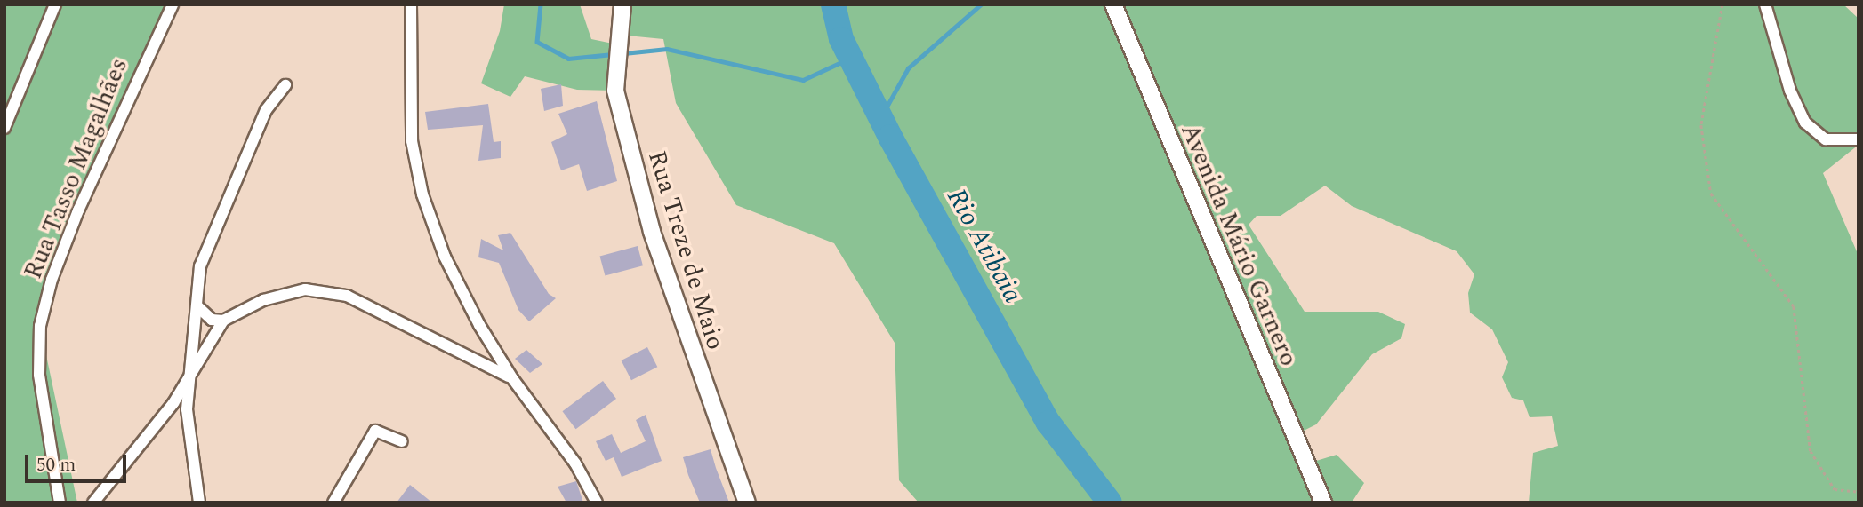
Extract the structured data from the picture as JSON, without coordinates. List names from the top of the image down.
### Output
{
  "streets": {
    "main road": ["Avenida Mário Garnero", "Rua Treze de Maio"],
    "street": ["Rua Tasso Magalhães"]
  },
  "water": ["Rio Atibaia"],
  "scale_bar": "50 m"
}
